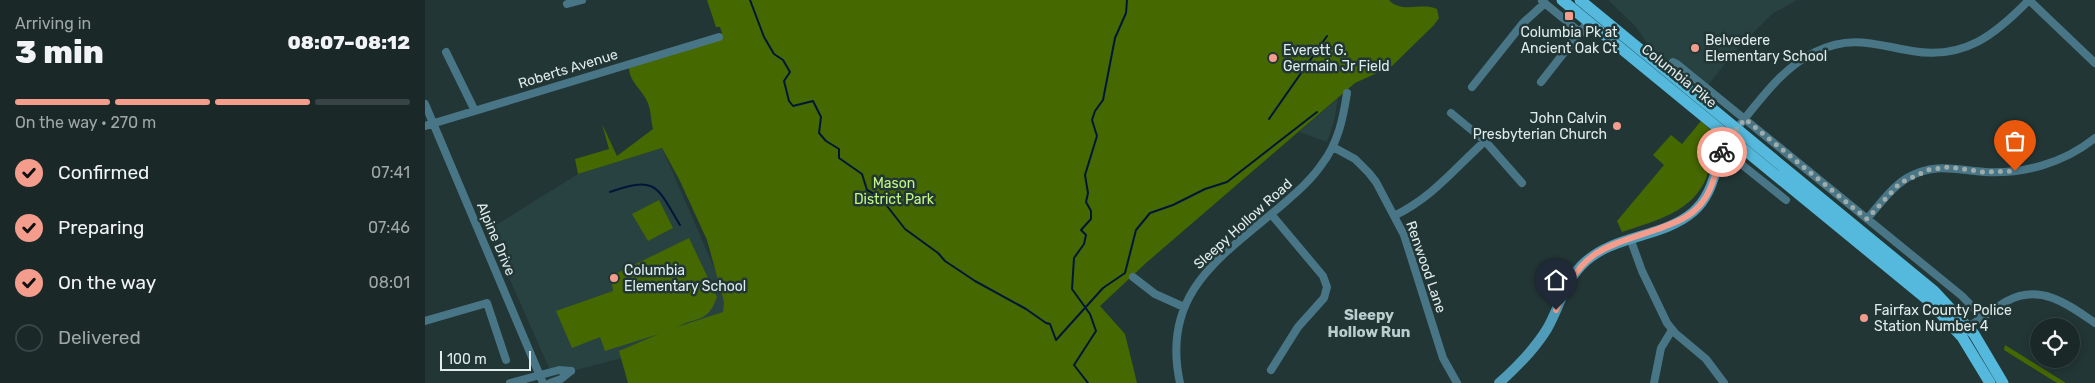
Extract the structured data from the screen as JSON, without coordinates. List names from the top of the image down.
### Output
{
  "streets": {
    "main road": ["Columbia Pike"],
    "street": [
      "Roberts Avenue",
      "Sleepy Hollow Road",
      "Alpine Drive",
      "Renwood Lane"
    ]
  },
  "crossings": [
    ["Roberts Avenue", "Alpine Drive"],
    ["Sleepy Hollow Road", "Renwood Lane"]
  ],
  "districts": ["Sleepy Hollow Run"],
  "parks": ["Mason District Park"],
  "places": {
    "transit": ["Columbia Pk at Ancient Oak Ct"],
    "other": [
      "Belvedere Elementary School",
      "Everett G. Germain Jr Field",
      "John Calvin Presbyterian Church",
      "Columbia Elementary School",
      "Fairfax County Police Station Number 4"
    ]
  },
  "scale_bar": "100 m",
  "page": {
    "heading": ["3 min", "Arriving in", "08:07–08:12"],
    "bar": "On the way · 270 m",
    "list": [
      ["Confirmed", "07:41"],
      ["Preparing", "07:46"],
      ["On the way", "08:01"],
      "Delivered"
    ],
    "scale": "100 m"
  }
}
